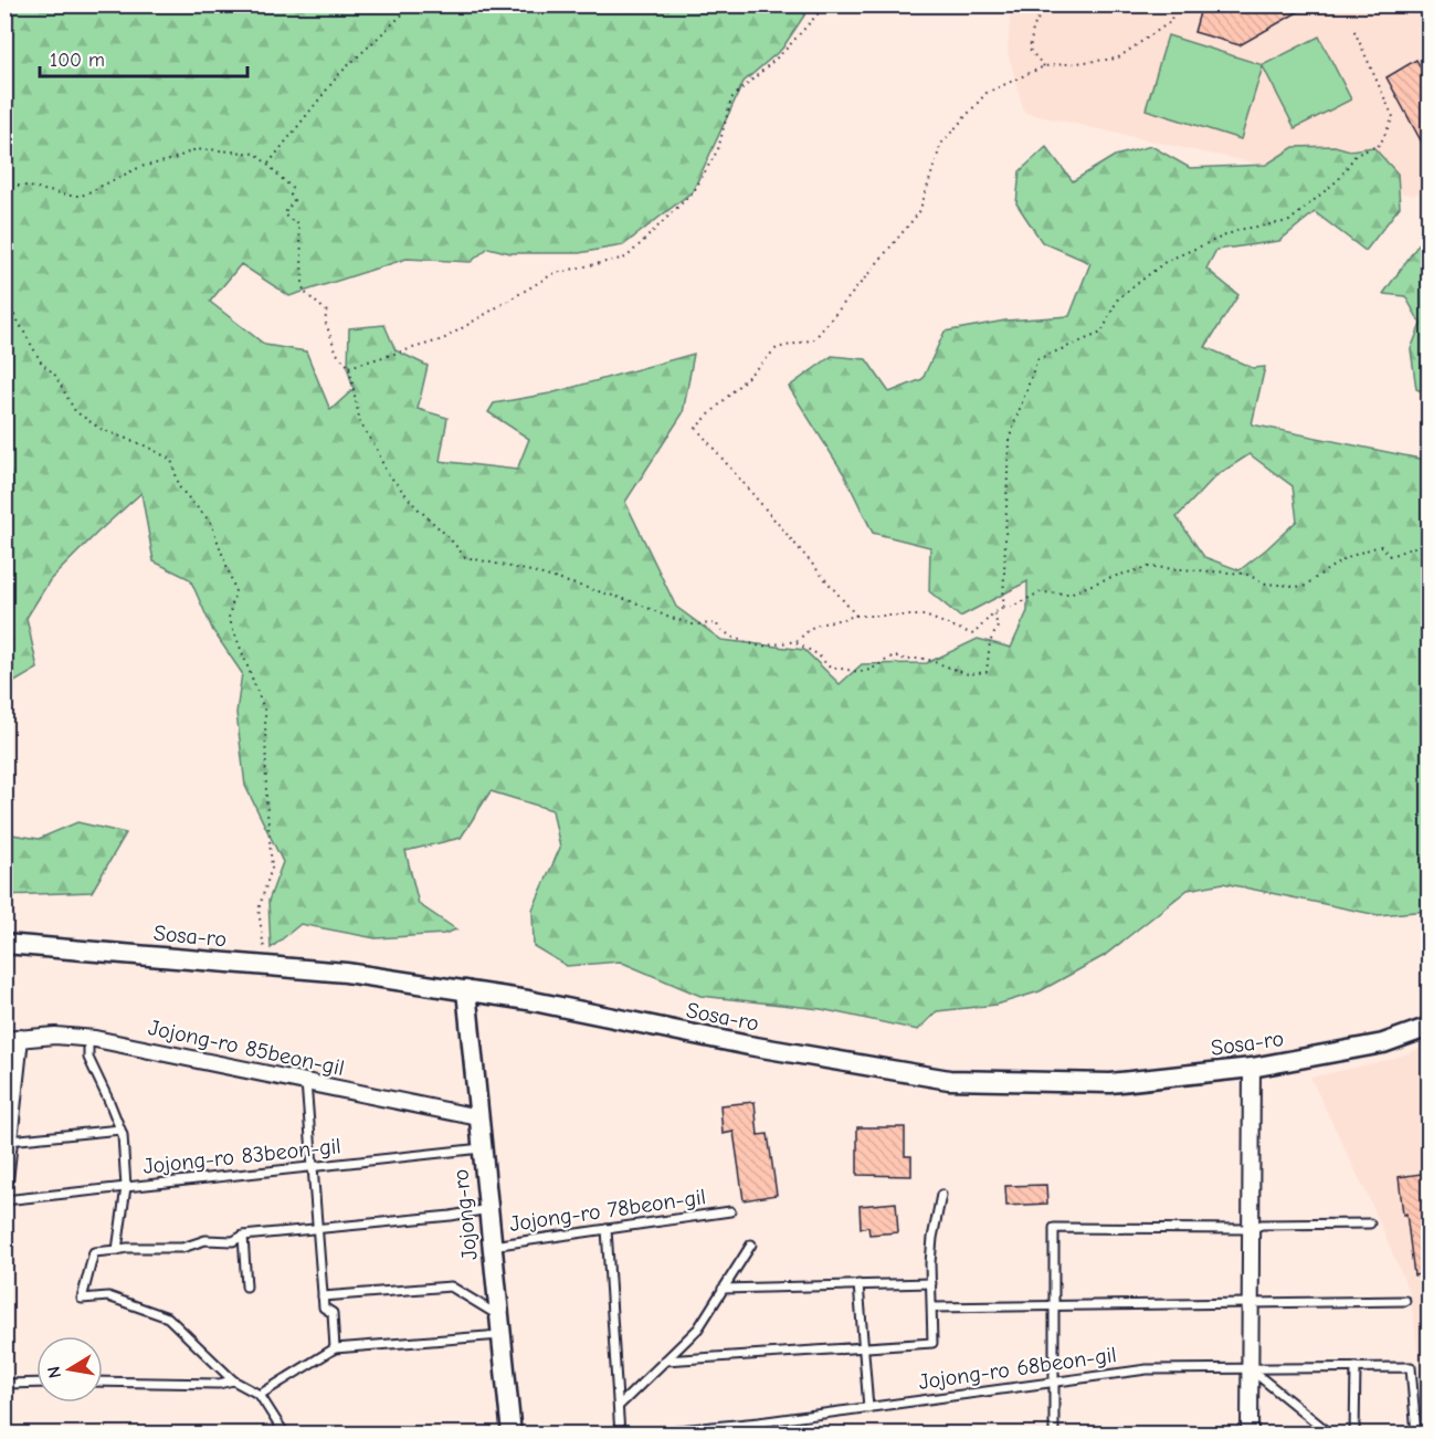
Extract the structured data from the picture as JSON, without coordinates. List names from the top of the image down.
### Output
{
  "streets": {
    "street": ["Sosa-ro", "Jojong-ro 85beon-gil", "Jojong-ro"],
    "lane": ["Jojong-ro 83beon-gil", "Jojong-ro 78beon-gil", "Jojong-ro 68beon-gil"]
  },
  "crossings": [
    ["Sosa-ro", "Jojong-ro"],
    ["Jojong-ro 85beon-gil", "Jojong-ro"],
    ["Jojong-ro 83beon-gil", "Jojong-ro"],
    ["Jojong-ro 78beon-gil", "Jojong-ro"]
  ],
  "scale_bar": "100 m",
  "north": "left"
}
